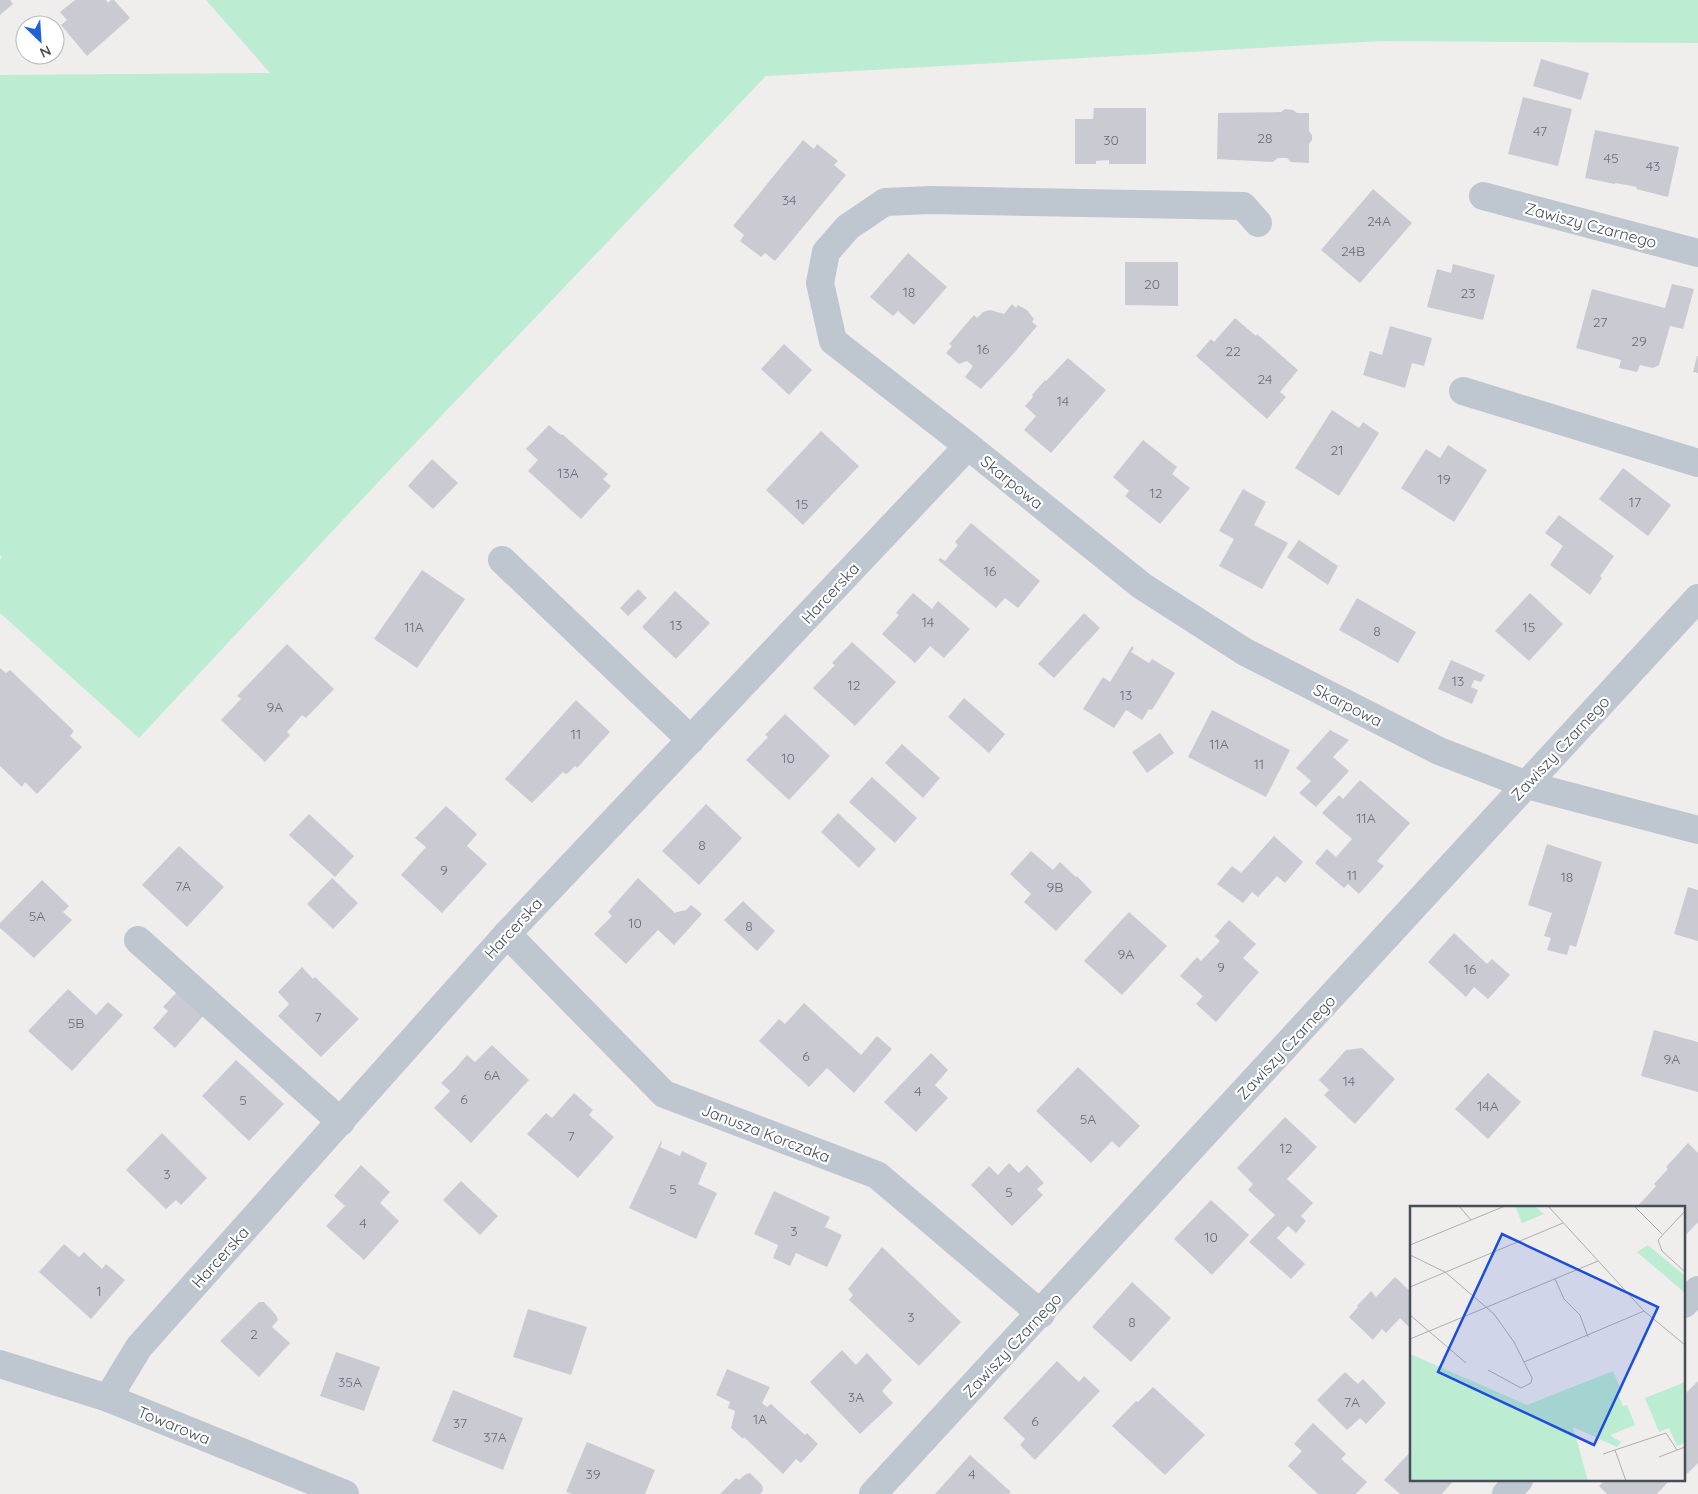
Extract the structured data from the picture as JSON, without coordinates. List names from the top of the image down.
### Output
{
  "streets": {
    "street": [
      "Zawiszy Czarnego",
      "Skarpowa",
      "Harcerska",
      "Janusza Korczaka",
      "Towarowa"
    ]
  },
  "crossings": [
    ["Zawiszy Czarnego", "Skarpowa"],
    ["Zawiszy Czarnego", "Janusza Korczaka"],
    ["Skarpowa", "Harcerska"],
    ["Harcerska", "Janusza Korczaka"],
    ["Harcerska", "Towarowa"]
  ],
  "house_numbers": [
    "47",
    "28",
    "30",
    "45",
    "43",
    "34",
    "24A",
    "24B",
    "20",
    "18",
    "23",
    "27",
    "29",
    "16",
    "22",
    "24",
    "14",
    "21",
    "13A",
    "19",
    "12",
    "17",
    "15",
    "16",
    "14",
    "13",
    "11A",
    "15",
    "8",
    "13",
    "12",
    "13",
    "9A",
    "11",
    "11A",
    "10",
    "11",
    "11A",
    "8",
    "9",
    "11",
    "18",
    "7A",
    "9B",
    "5A",
    "10",
    "8",
    "9A",
    "9",
    "16",
    "7",
    "5B",
    "6",
    "9A",
    "6A",
    "14",
    "4",
    "6",
    "5",
    "14A",
    "5A",
    "7",
    "12",
    "3",
    "5",
    "5",
    "4",
    "3",
    "10",
    "1",
    "3",
    "8",
    "2",
    "35A",
    "3A",
    "7A",
    "1A",
    "6",
    "37",
    "37A",
    "39",
    "4"
  ],
  "north": "bottom right"
}
